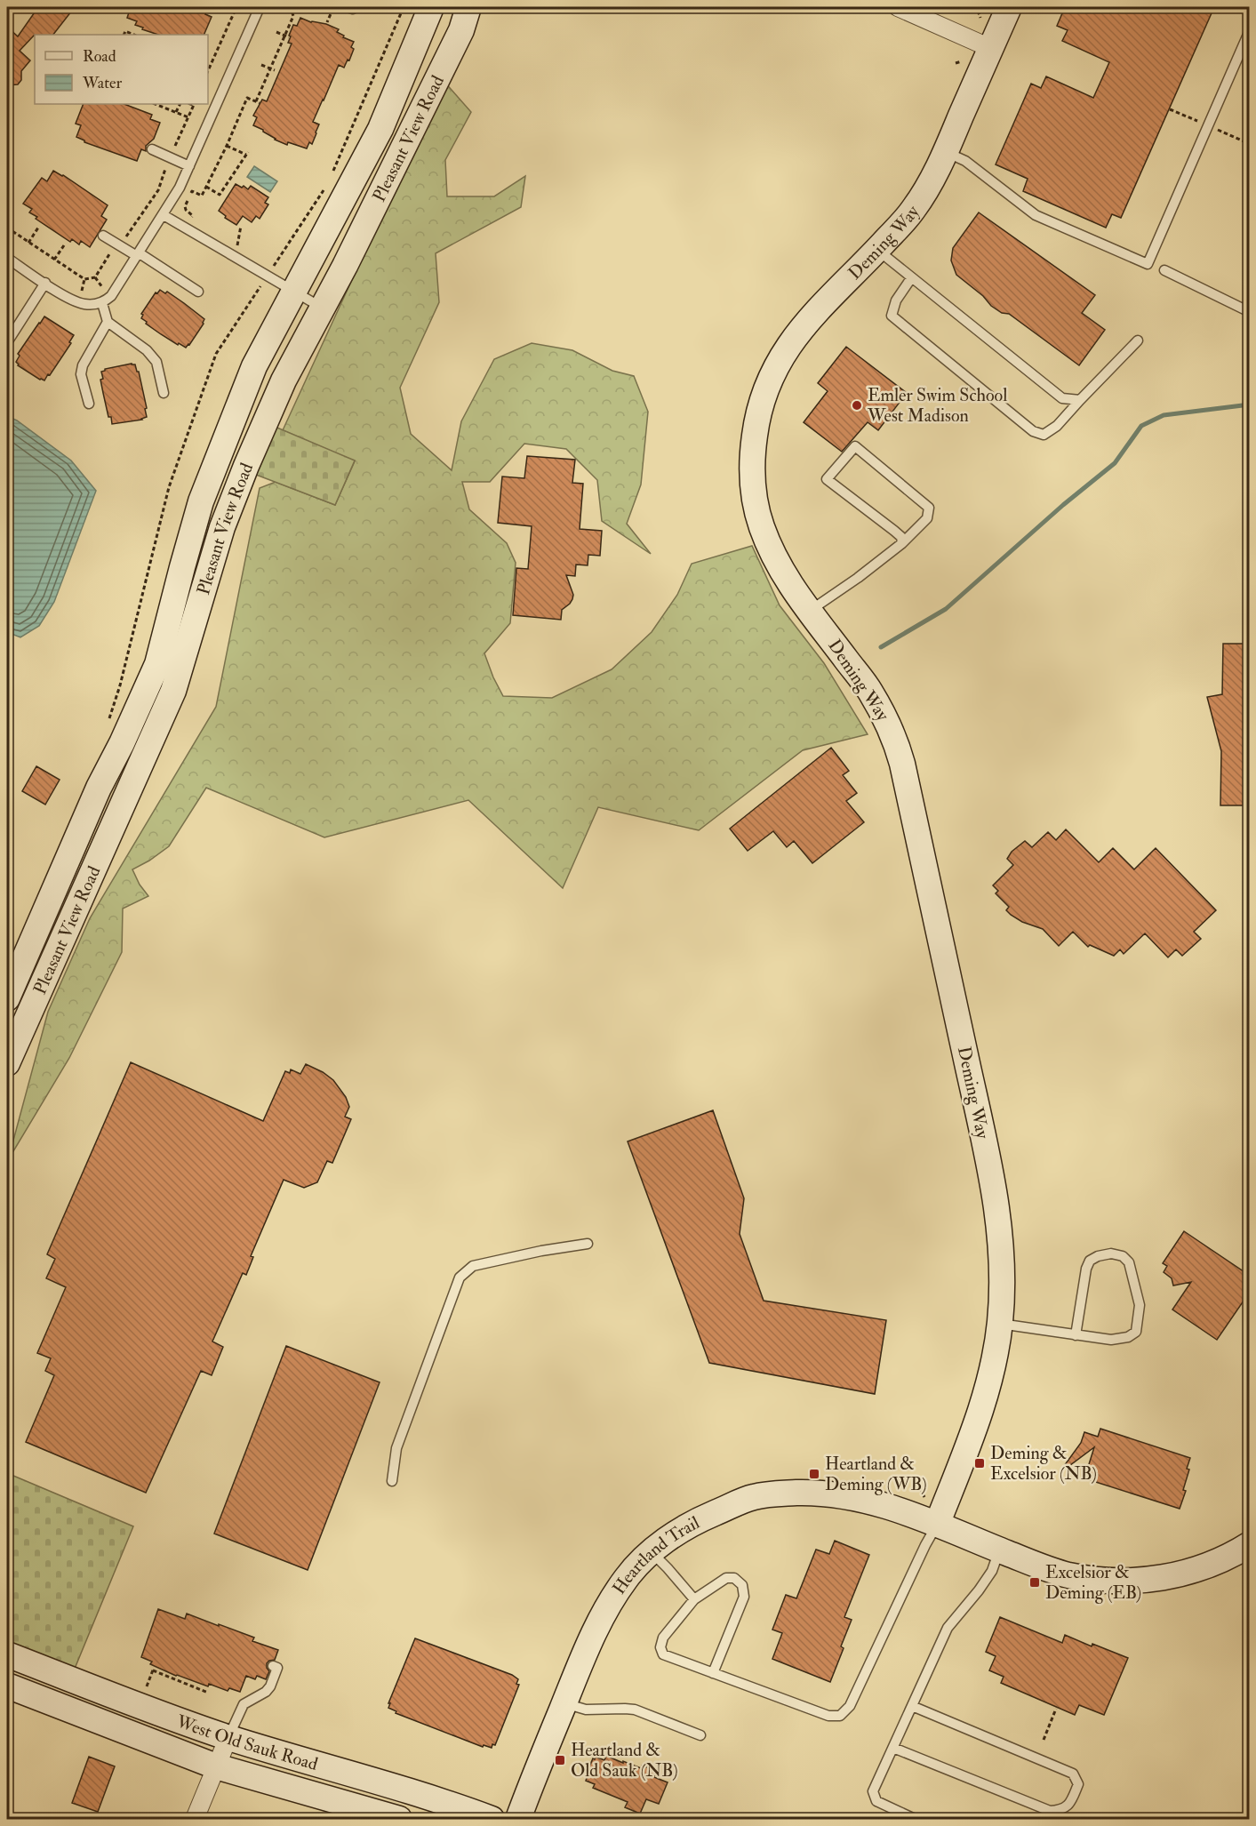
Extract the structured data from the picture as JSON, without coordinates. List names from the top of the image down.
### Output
{
  "streets": {
    "street": [
      "Pleasant View Road",
      "Deming Way",
      "Heartland Trail",
      "West Old Sauk Road"
    ]
  },
  "crossings": [
    ["Deming Way", "Heartland Trail"]
  ],
  "places": {
    "other": ["Emler Swim School West Madison"],
    "transit": [
      "Deming & Excelsior (NB)",
      "Heartland & Deming (WB)",
      "Excelsior & Deming (EB)",
      "Heartland & Old Sauk (NB)"
    ]
  },
  "legend": ["Road", "Water"]
}
